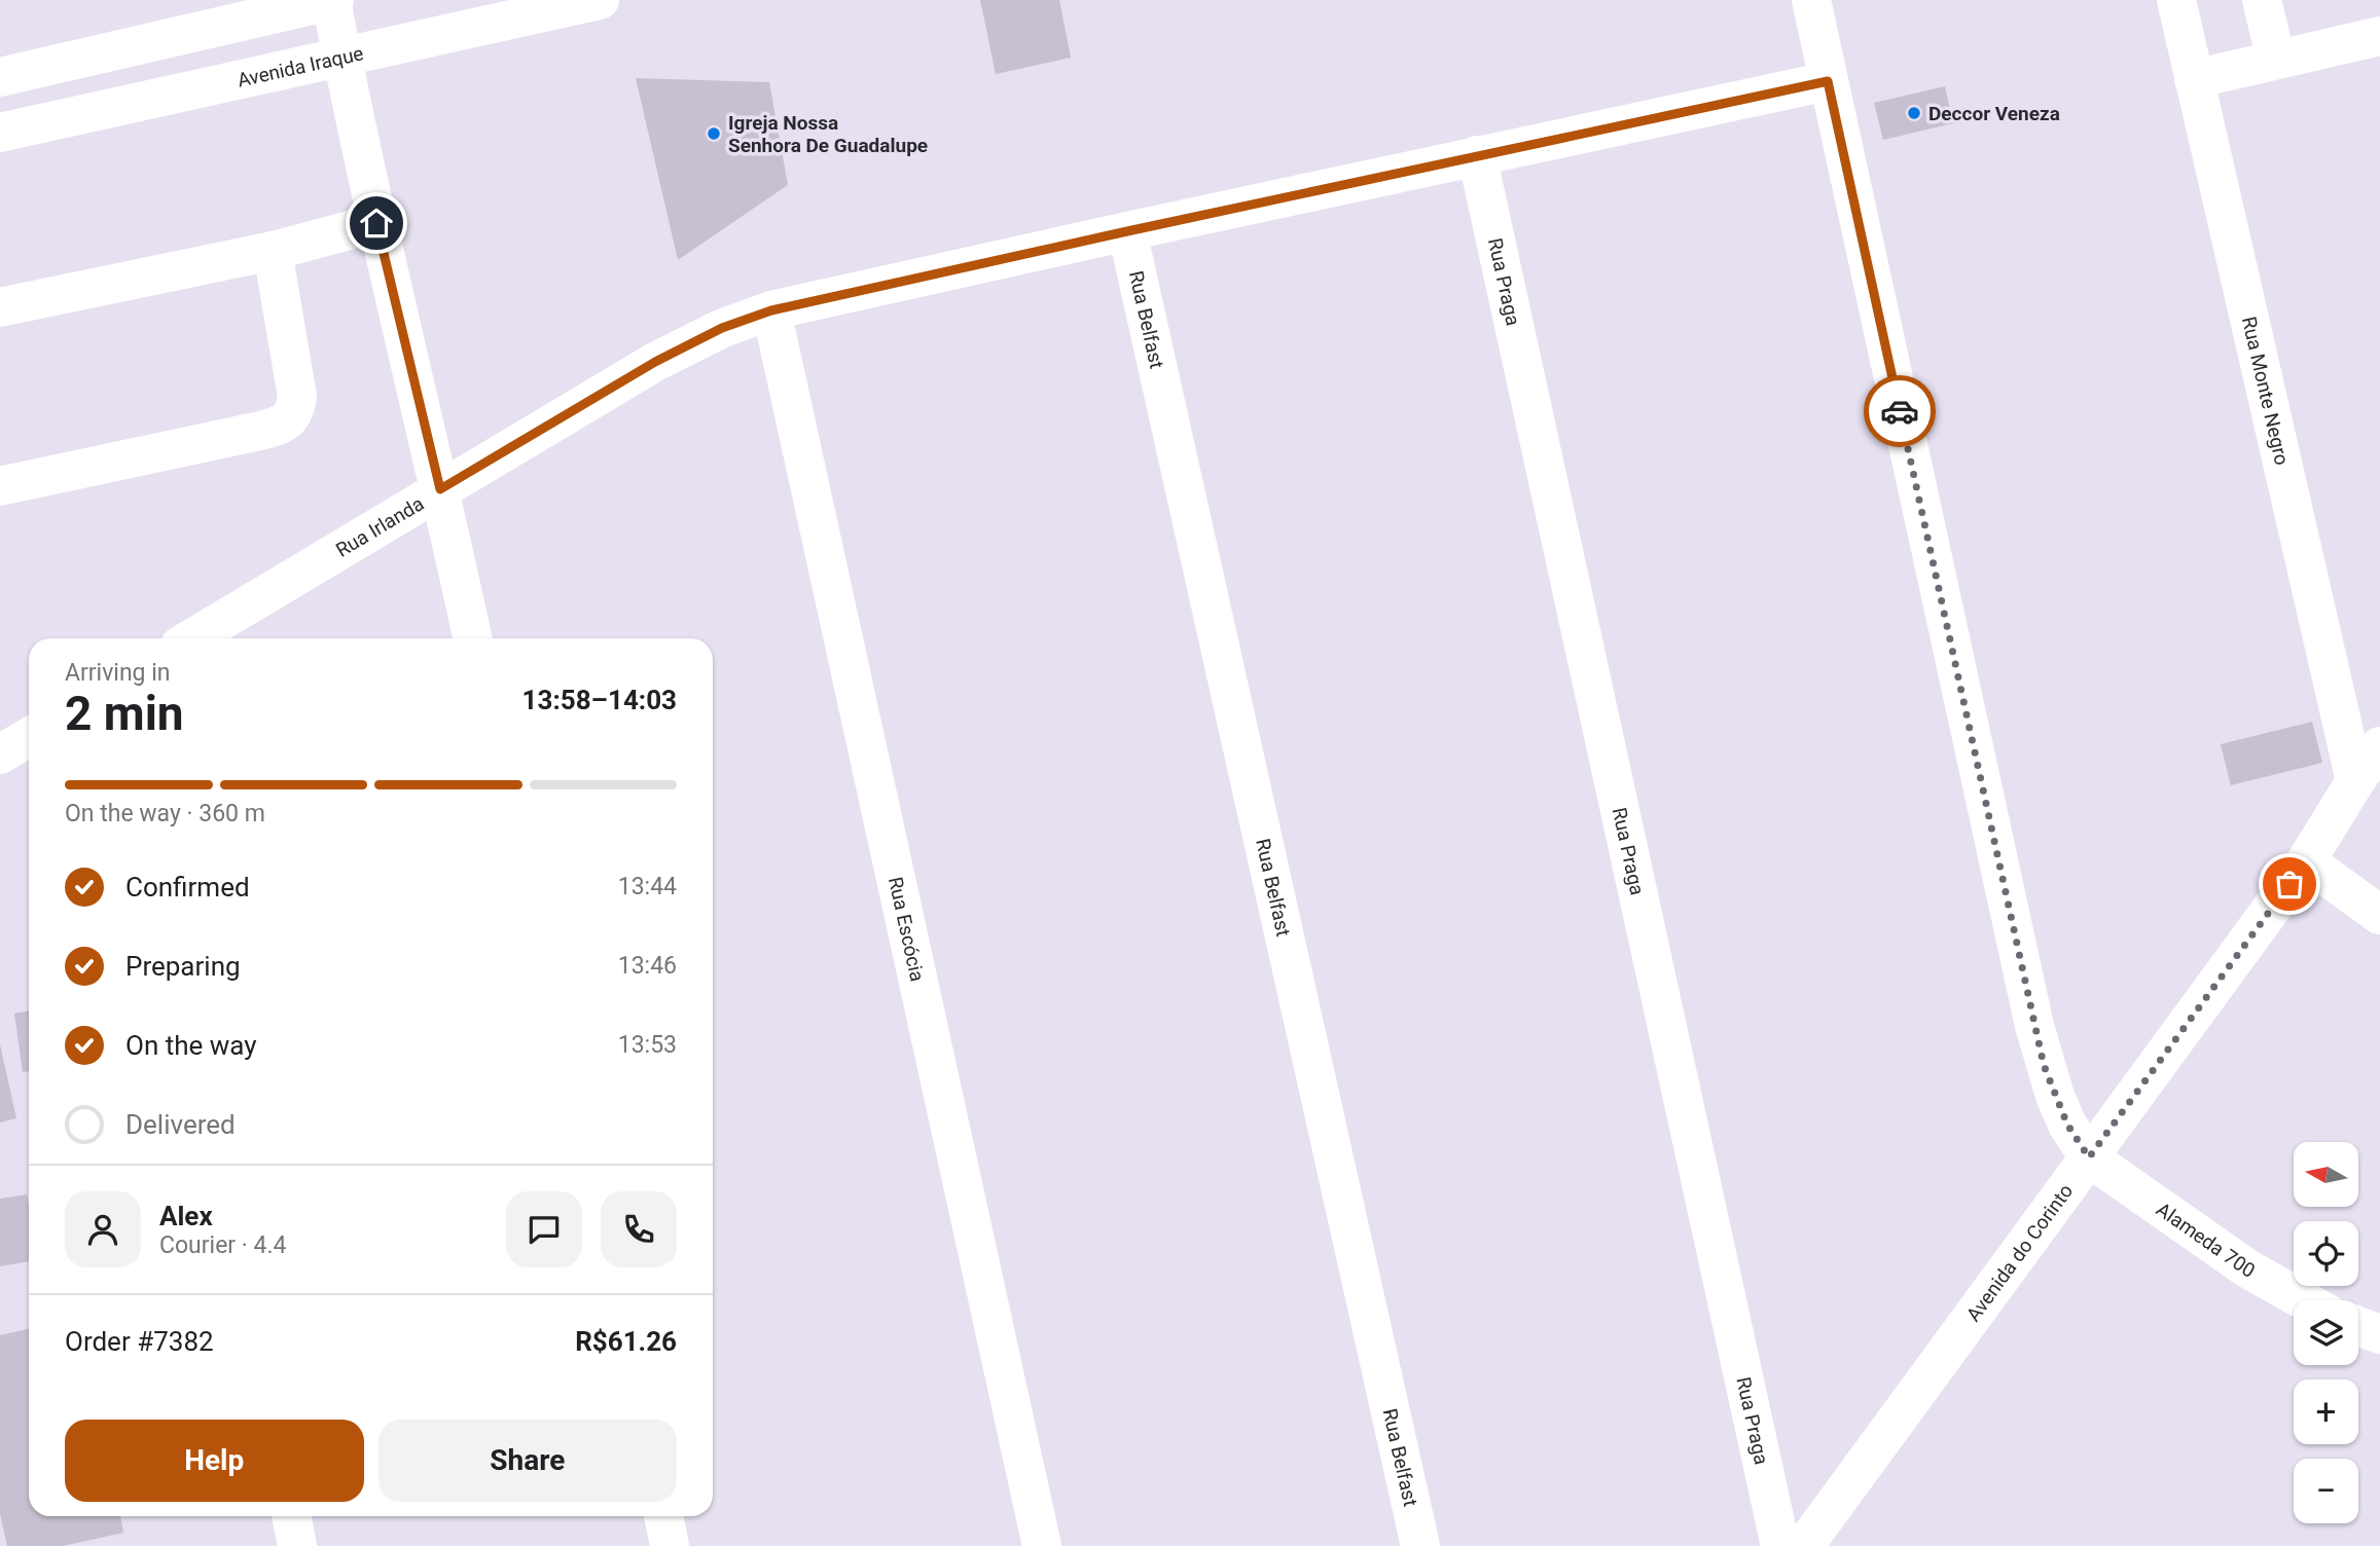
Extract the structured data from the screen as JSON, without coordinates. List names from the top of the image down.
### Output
{
  "streets": {
    "street": [
      "Avenida Iraque",
      "Rua Praga",
      "Rua Belfast",
      "Rua Monte Negro",
      "Rua Irlanda",
      "Rua Escócia",
      "Alameda 700",
      "Avenida do Corinto"
    ]
  },
  "crossings": [
    ["Rua Praga", "Rua Irlanda"],
    ["Rua Belfast", "Rua Irlanda"],
    ["Rua Monte Negro", "Avenida do Corinto"],
    ["Rua Irlanda", "Rua Escócia"],
    ["Alameda 700", "Avenida do Corinto"]
  ],
  "places": ["Deccor Veneza", "Igreja Nossa Senhora De Guadalupe"],
  "north": "left",
  "page": {
    "heading": ["2 min", "Arriving in", "13:58–14:03"],
    "panel": [
      "Alex",
      "Courier · 4.4",
      "Order #7382",
      "R$61.26"
    ],
    "bar": "On the way · 360 m",
    "list": [
      ["Confirmed", "13:44"],
      ["Preparing", "13:46"],
      ["On the way", "13:53"],
      "Delivered"
    ],
    "map_buttons": ["+", "−"],
    "buttons": ["Help", "Share"]
  }
}
